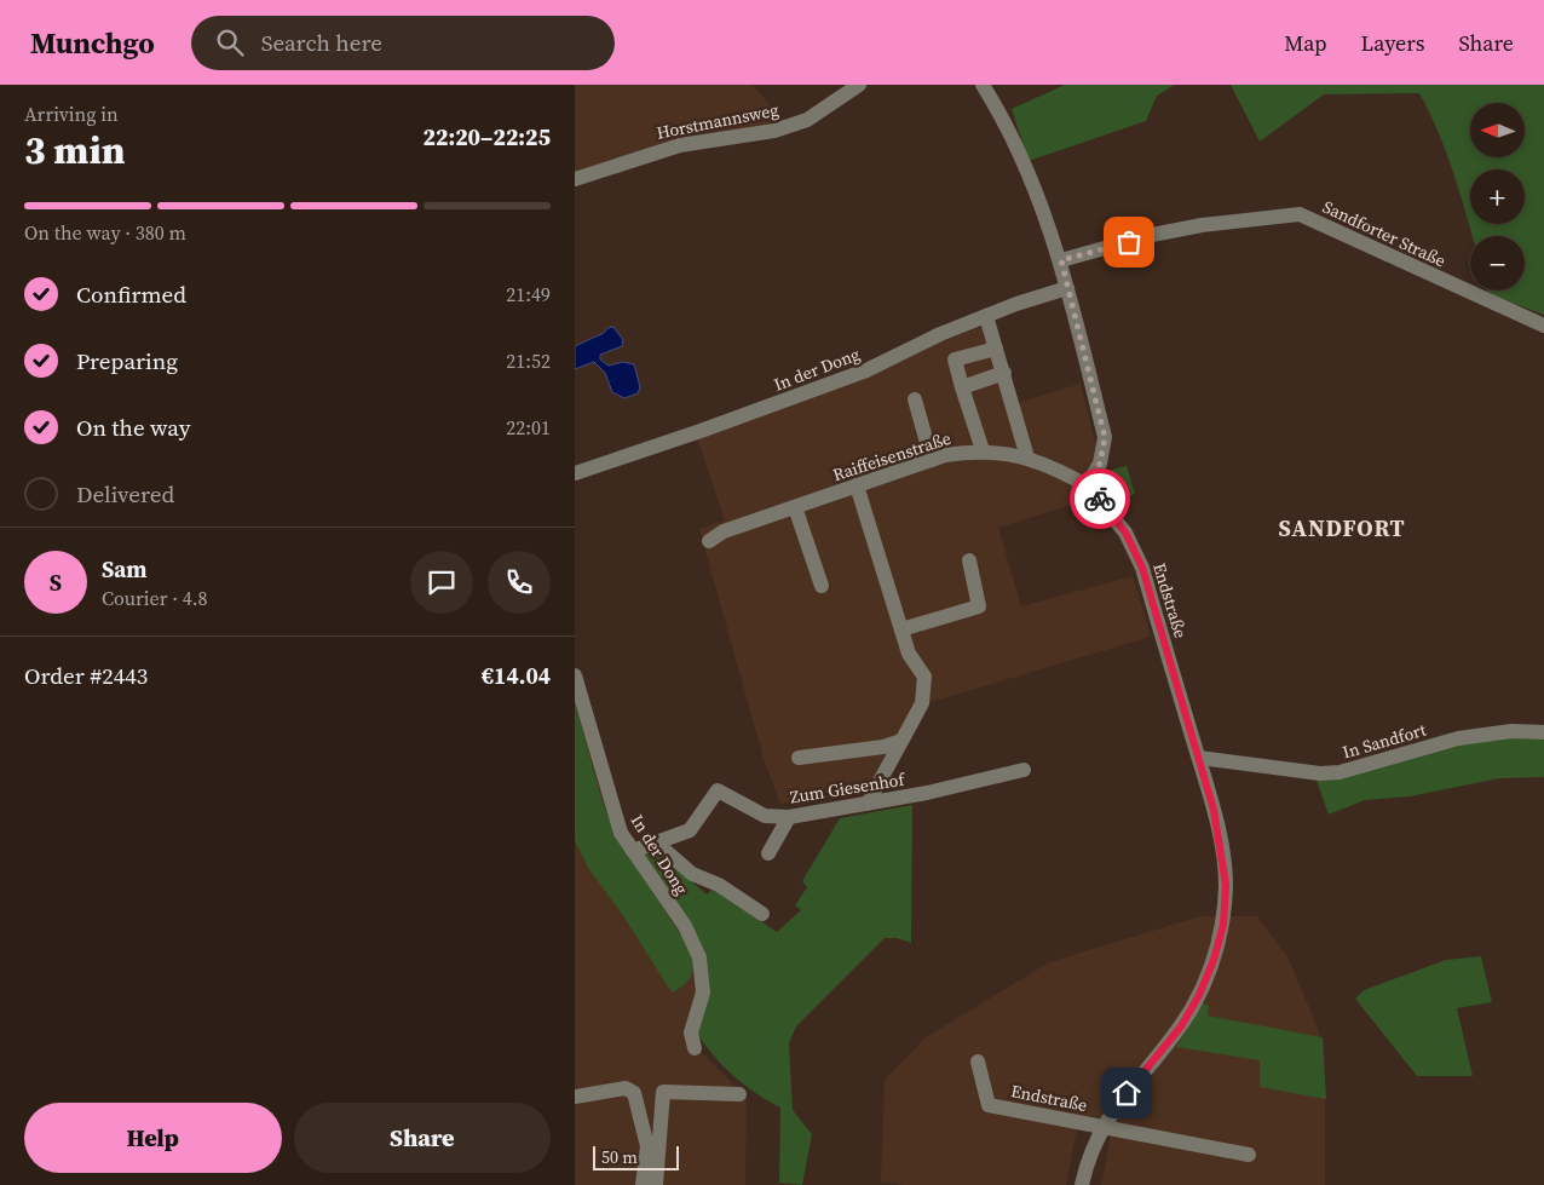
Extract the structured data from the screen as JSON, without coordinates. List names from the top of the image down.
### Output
{
  "streets": {
    "street": [
      "Horstmannsweg",
      "Sandforter Straße",
      "In der Dong",
      "Raiffeisenstraße",
      "Endstraße",
      "In Sandfort",
      "Zum Giesenhof"
    ]
  },
  "crossings": [
    ["In der Dong", "Zum Giesenhof"],
    ["Raiffeisenstraße", "Endstraße"],
    ["Endstraße", "In Sandfort"]
  ],
  "districts": ["SANDFORT"],
  "scale_bar": "50 m",
  "north": "left",
  "page": {
    "header": "Munchgo",
    "search": "Search here",
    "nav": ["Map", "Layers", "Share"],
    "heading": ["3 min", "Arriving in", "22:20–22:25"],
    "panel": [
      "Sam",
      "Courier · 4.8",
      "Order #2443",
      "€14.04"
    ],
    "map_buttons": ["+", "−"],
    "bar": "On the way · 380 m",
    "list": [
      ["Confirmed", "21:49"],
      ["Preparing", "21:52"],
      ["On the way", "22:01"],
      "Delivered"
    ],
    "round": "S",
    "buttons": ["Help", "Share"],
    "scale": "50 m"
  }
}
